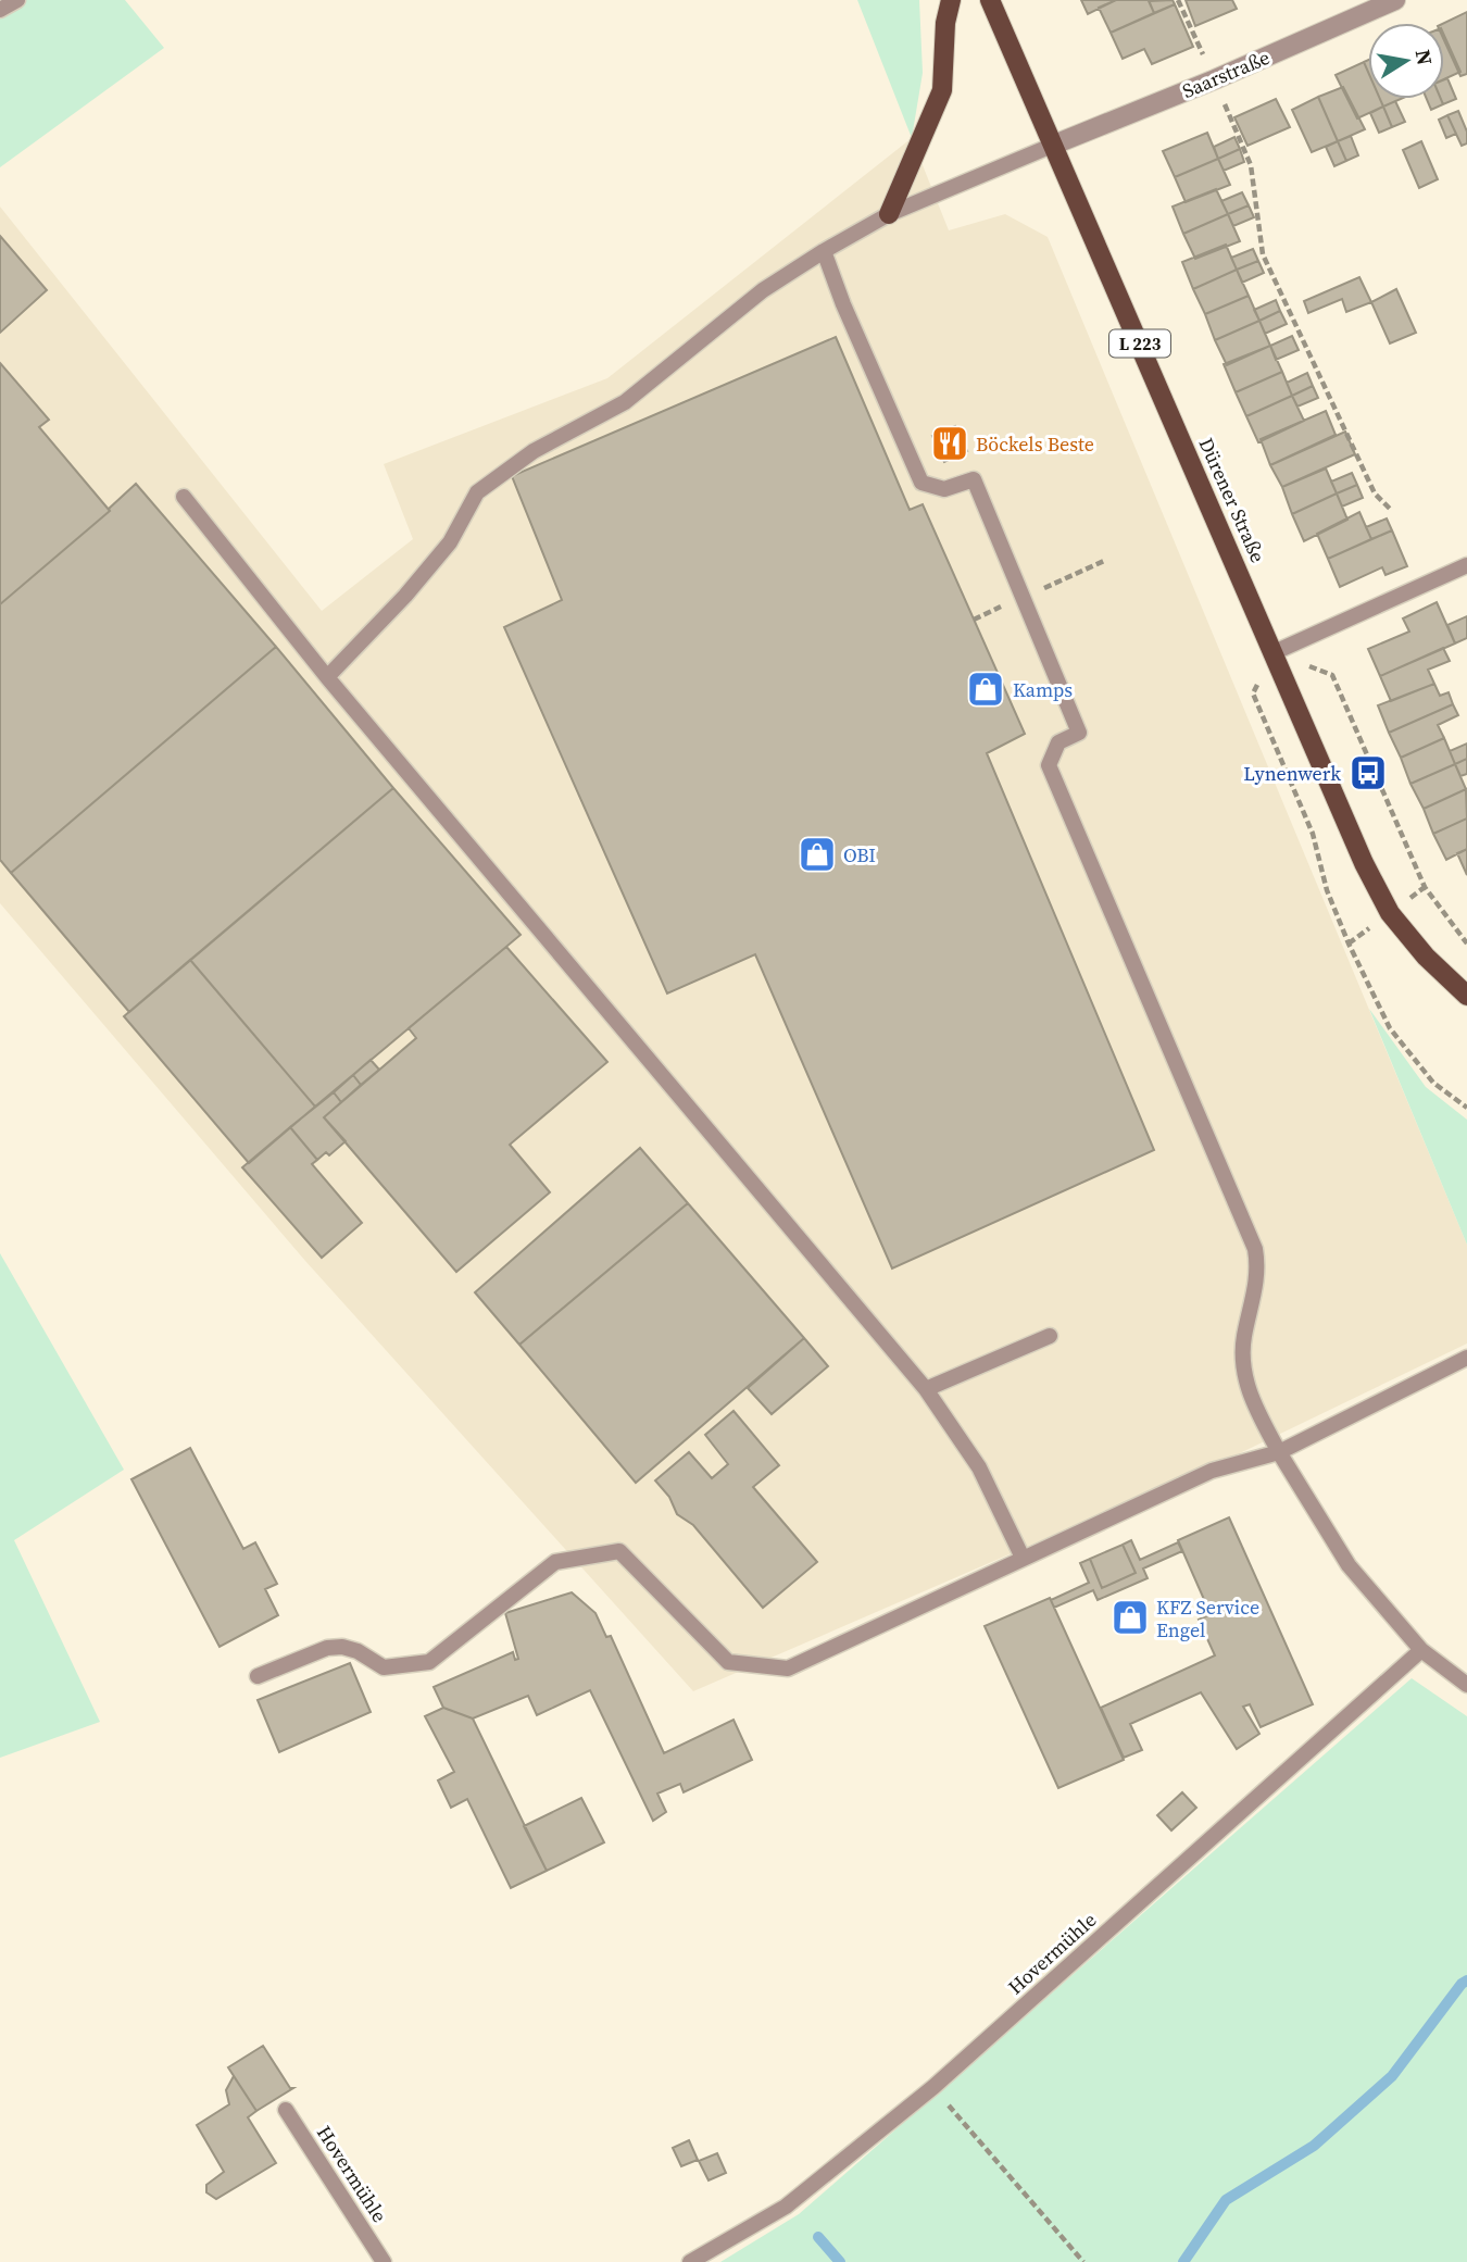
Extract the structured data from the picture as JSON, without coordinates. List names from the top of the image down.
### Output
{
  "streets": {
    "main road": ["L 223", "Dürener Straße"],
    "street": ["Saarstraße"],
    "lane": ["Hovermühle"]
  },
  "crossings": [
    ["Saarstraße", "Dürener Straße"]
  ],
  "places": {
    "restaurant": ["Böckels Beste"],
    "shop": ["Kamps", "OBI", "KFZ Service Engel"],
    "bus stop": ["Lynenwerk"]
  },
  "north": "right"
}
